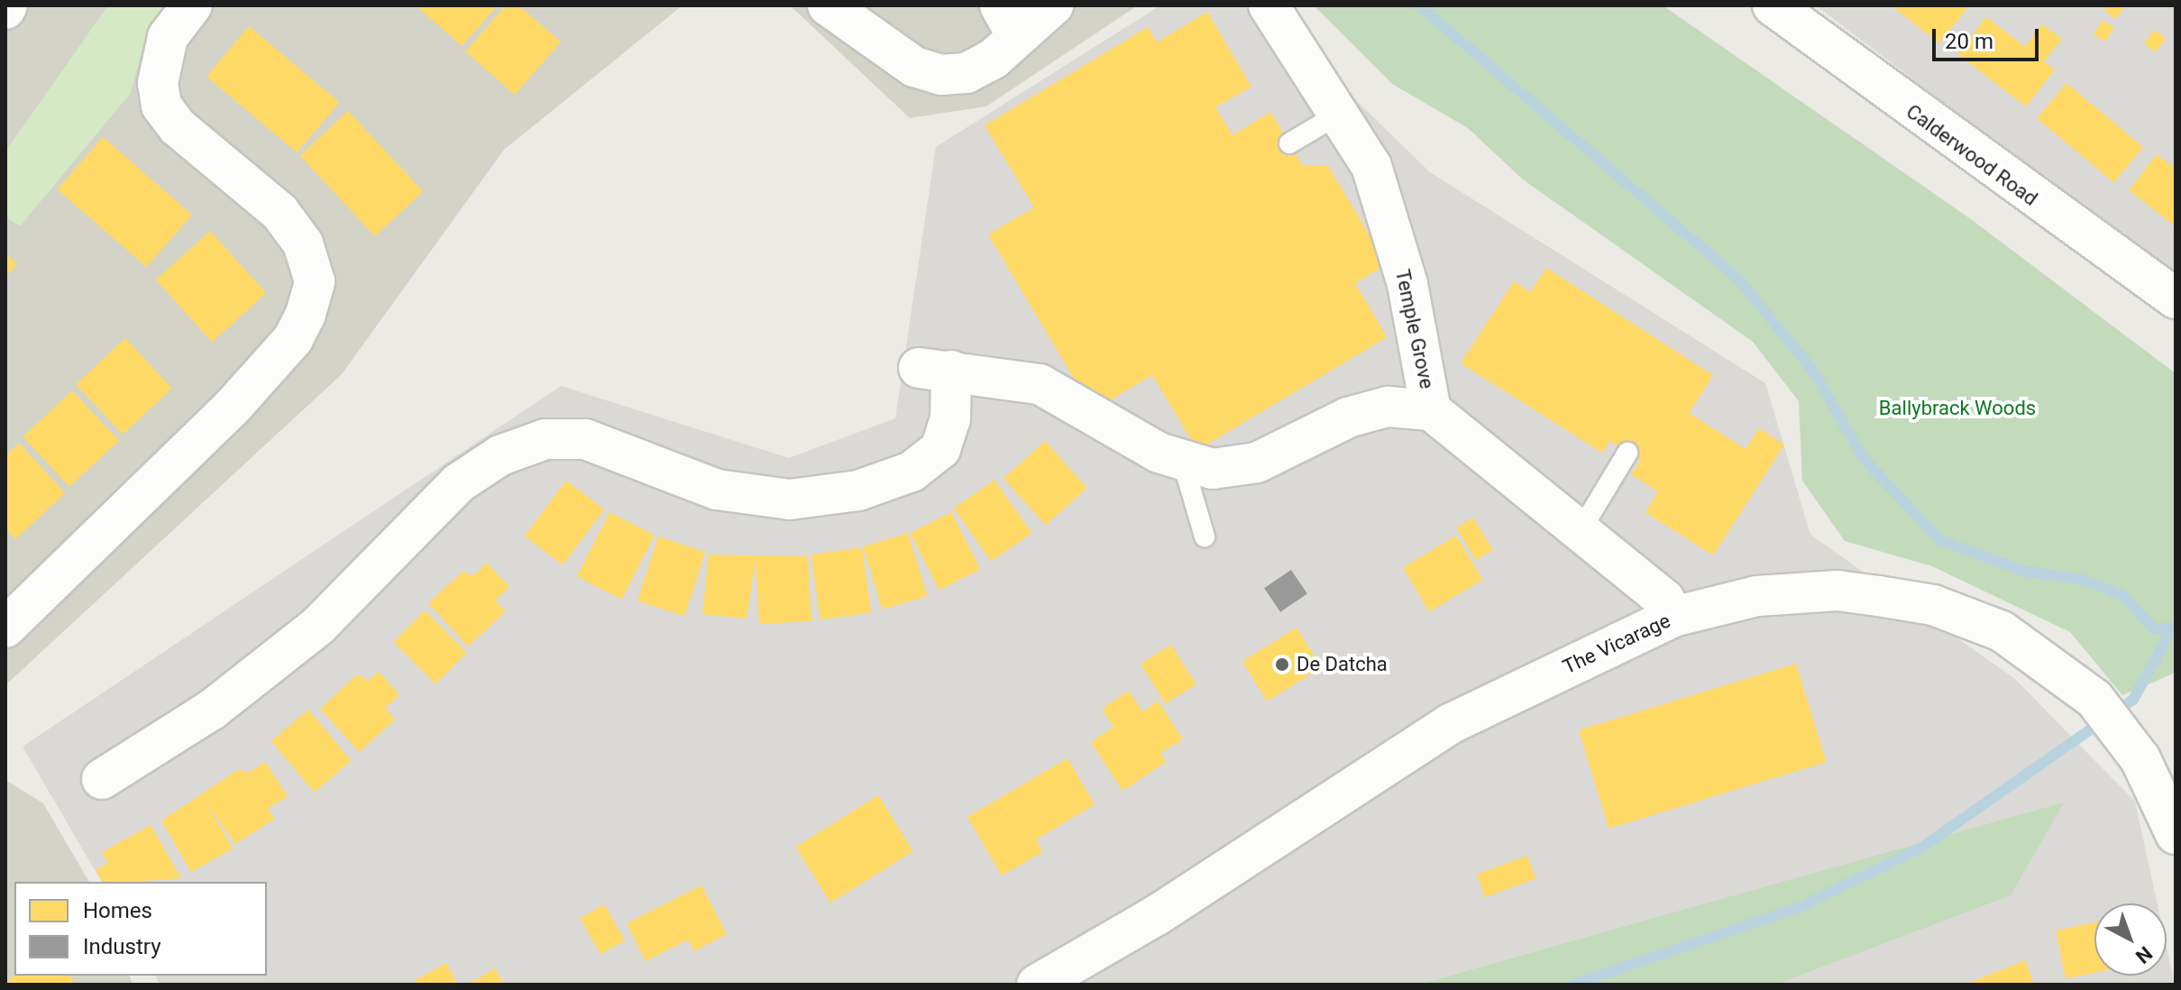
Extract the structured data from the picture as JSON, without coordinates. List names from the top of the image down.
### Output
{
  "streets": {
    "street": ["Calderwood Road", "Temple Grove", "The Vicarage"]
  },
  "crossings": [
    ["Temple Grove", "The Vicarage"]
  ],
  "parks": ["Ballybrack Woods"],
  "places": ["De Datcha"],
  "legend": ["Homes", "Industry"],
  "scale_bar": "20 m",
  "north": "bottom right"
}
